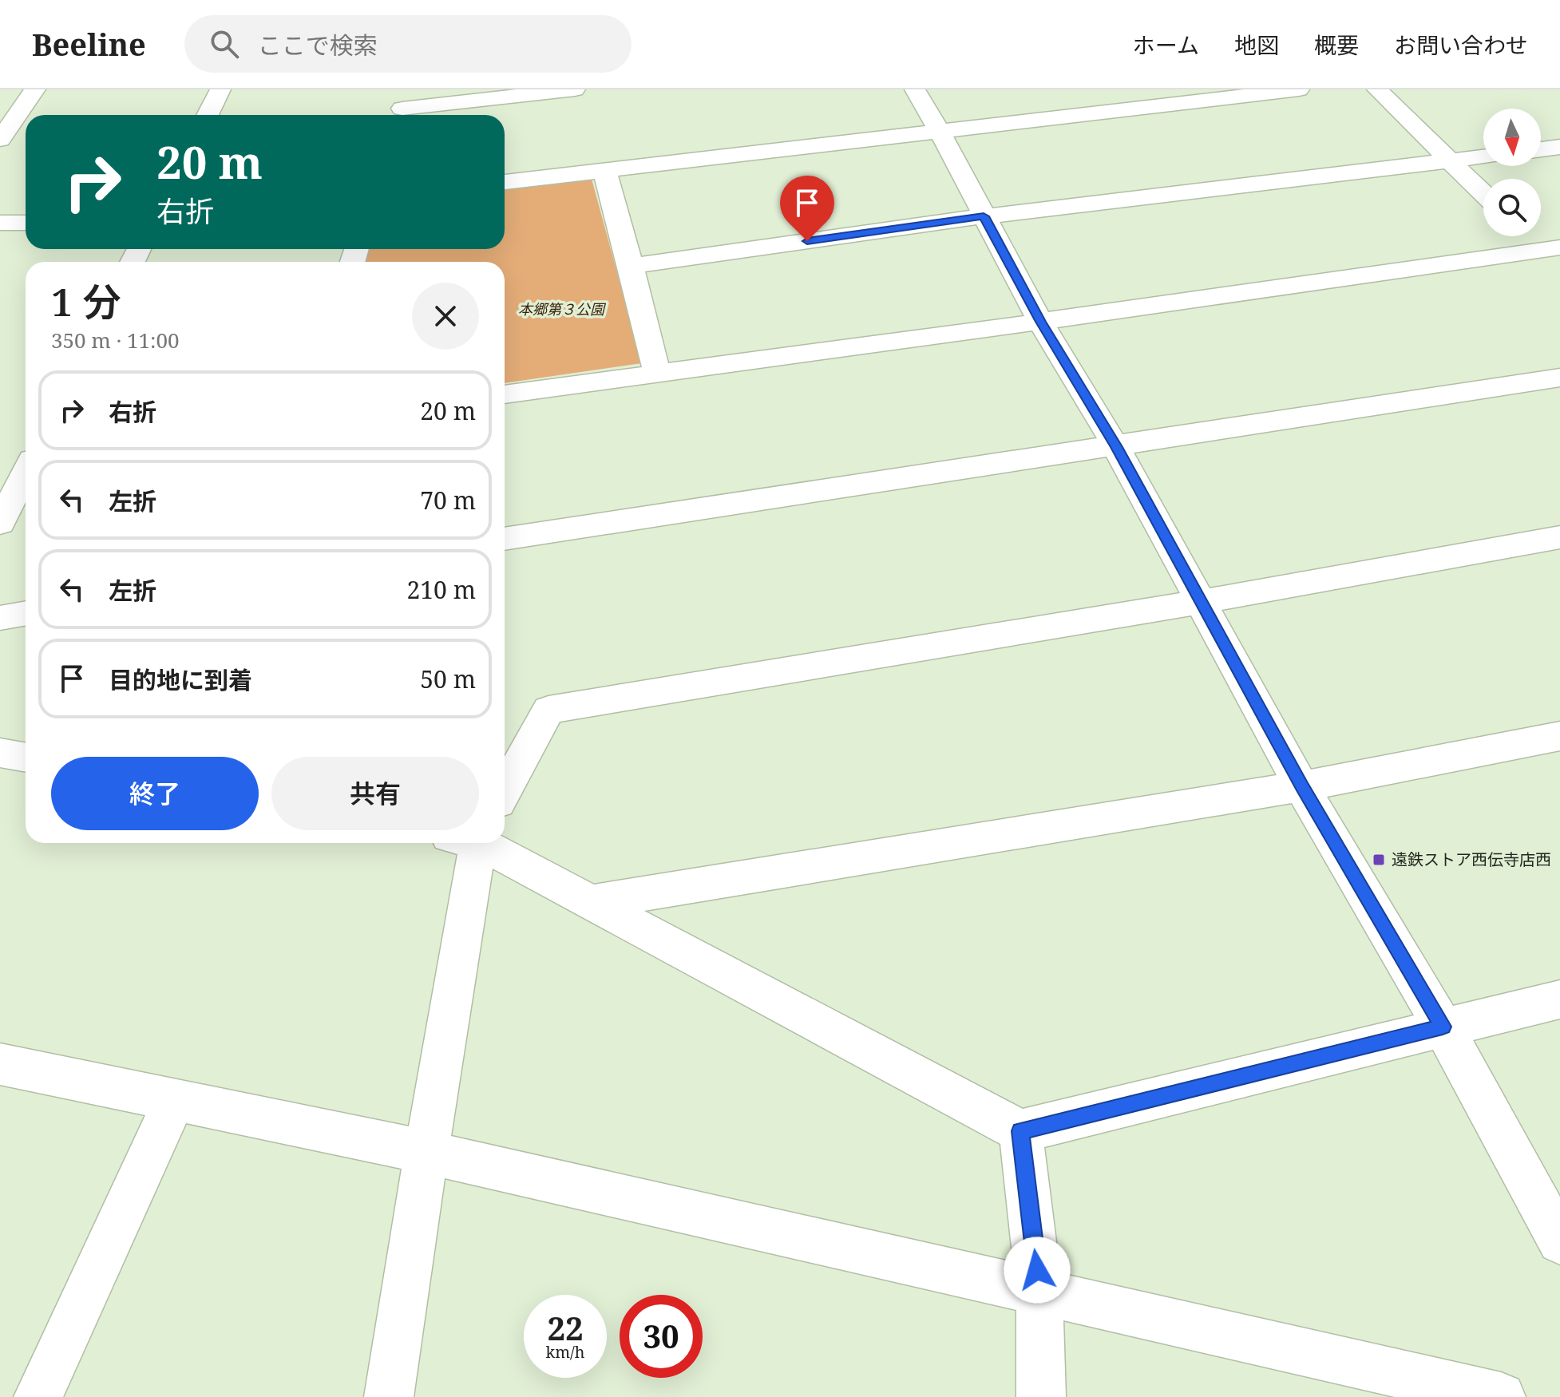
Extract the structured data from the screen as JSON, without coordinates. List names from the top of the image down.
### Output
{
  "parks": ["本郷第３公園"],
  "places": {
    "transit": ["遠鉄ストア西伝寺店西"]
  },
  "north": "bottom",
  "page": {
    "header": "Beeline",
    "search": "ここで検索",
    "nav": [
      "ホーム",
      "地図",
      "概要",
      "お問い合わせ"
    ],
    "turn": ["20 m", "右折"],
    "heading": ["1 分", "350 m · 11:00"],
    "list": [
      {
        "name": "右折",
        "value": "20 m"
      },
      {
        "name": "左折",
        "value": "70 m"
      },
      {
        "name": "左折",
        "value": "210 m"
      },
      {
        "name": "目的地に到着",
        "value": "50 m"
      }
    ],
    "buttons": ["終了", "共有"],
    "speed": "22 km/h",
    "limit": "30"
  }
}
